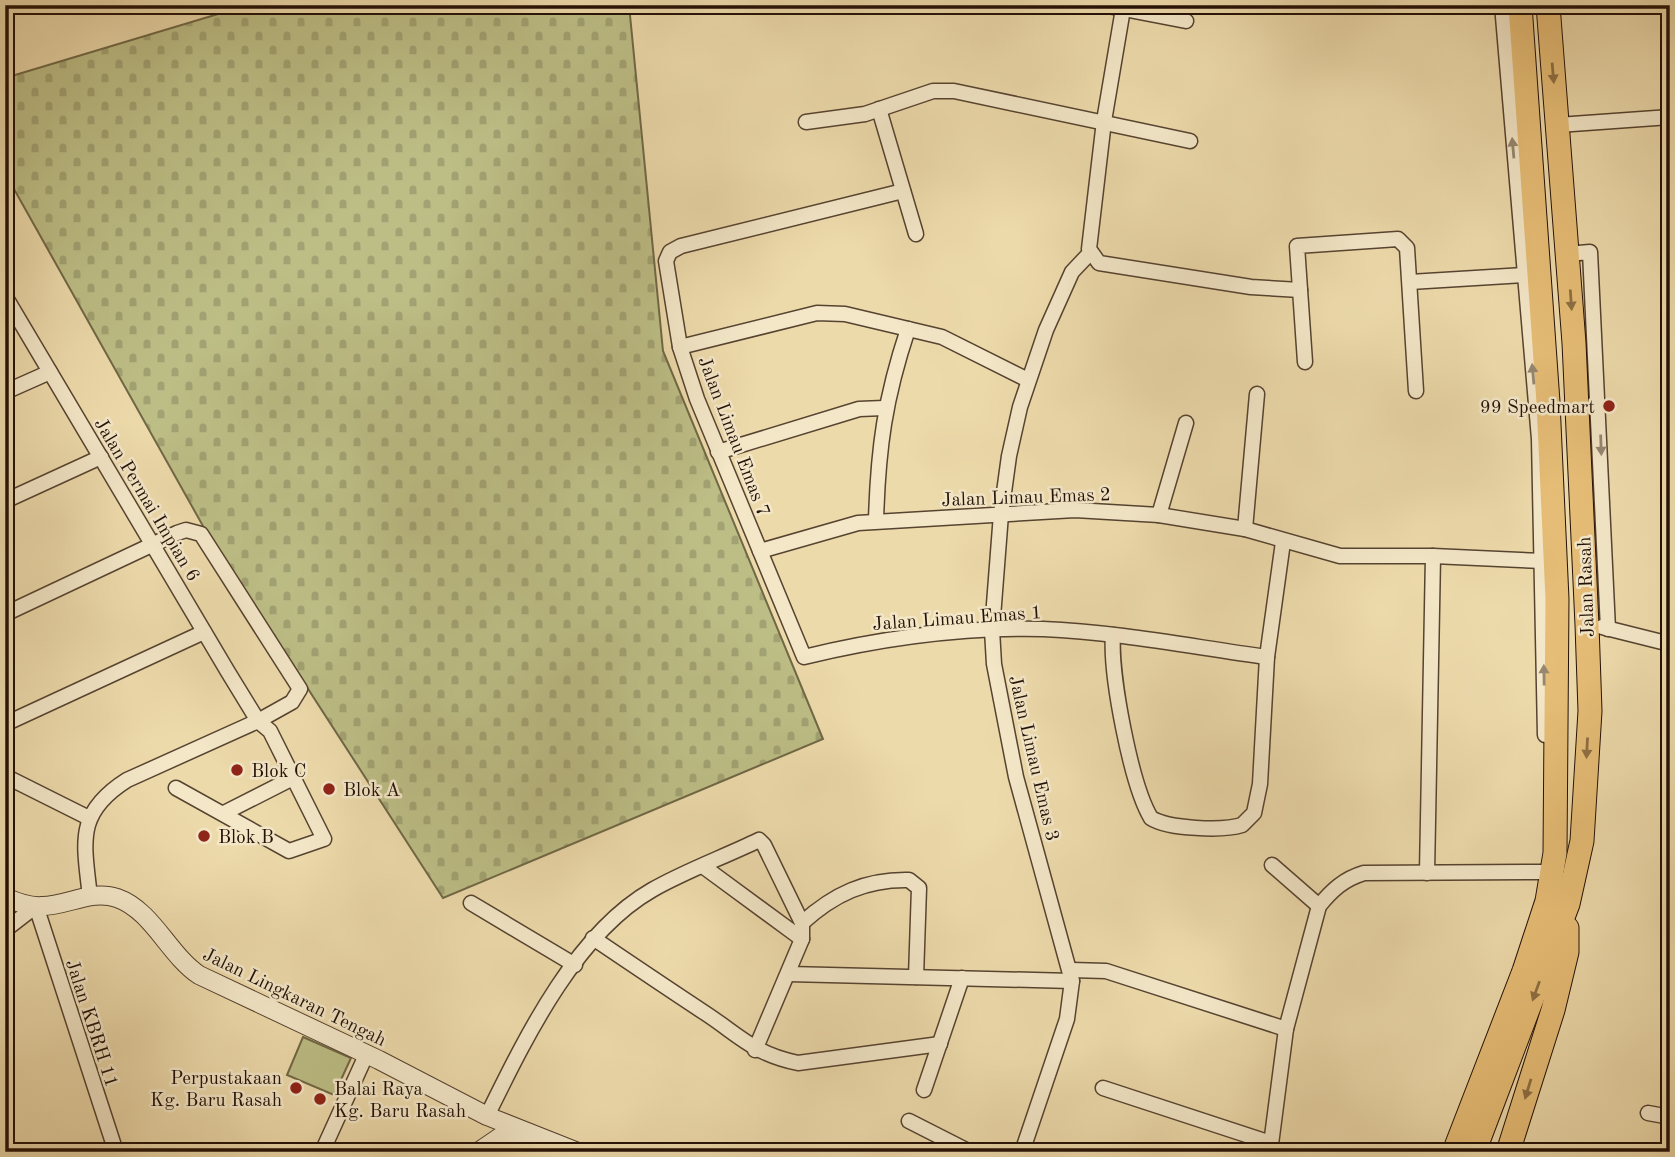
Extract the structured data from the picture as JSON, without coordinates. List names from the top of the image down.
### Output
{
  "streets": {
    "highway": ["Jalan Rasah"],
    "street": [
      "Jalan Limau Emas 7",
      "Jalan Limau Emas 2",
      "Jalan Permai Impian 6",
      "Jalan Limau Emas 1",
      "Jalan Limau Emas 3",
      "Jalan Lingkaran Tengah",
      "Jalan KBRH 11"
    ]
  },
  "crossings": [
    ["Jalan Limau Emas 7", "Jalan Limau Emas 2"],
    ["Jalan Limau Emas 7", "Jalan Limau Emas 1"],
    ["Jalan Limau Emas 2", "Jalan Limau Emas 3"],
    ["Jalan Limau Emas 1", "Jalan Limau Emas 3"],
    ["Jalan Lingkaran Tengah", "Jalan KBRH 11"]
  ],
  "places": [
    "99 Speedmart",
    "Blok C",
    "Blok A",
    "Blok B",
    "Perpustakaan Kg. Baru Rasah",
    "Balai Raya Kg. Baru Rasah"
  ]
}
